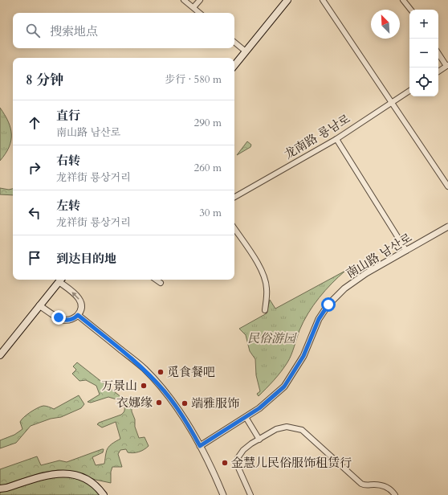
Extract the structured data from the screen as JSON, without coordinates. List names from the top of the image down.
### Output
{
  "streets": {
    "street": ["龙南路 룡남로", "南山路 남산로"]
  },
  "parks": ["民俗游园"],
  "places": [
    "觅食餐吧",
    "万景山",
    "衣娜缘",
    "端雅服饰",
    "金慧儿民俗服饰租赁行"
  ],
  "north": "top left",
  "page": {
    "map_buttons": ["+", "−"],
    "search": "搜索地点",
    "heading": ["8 分钟", "步行 · 580 m"],
    "list": [
      ["直行", "南山路 남산로", "290 m"],
      ["右转", "龙祥街 룡상거리", "260 m"],
      ["左转", "龙祥街 룡상거리", "30 m"],
      "到达目的地"
    ]
  }
}
